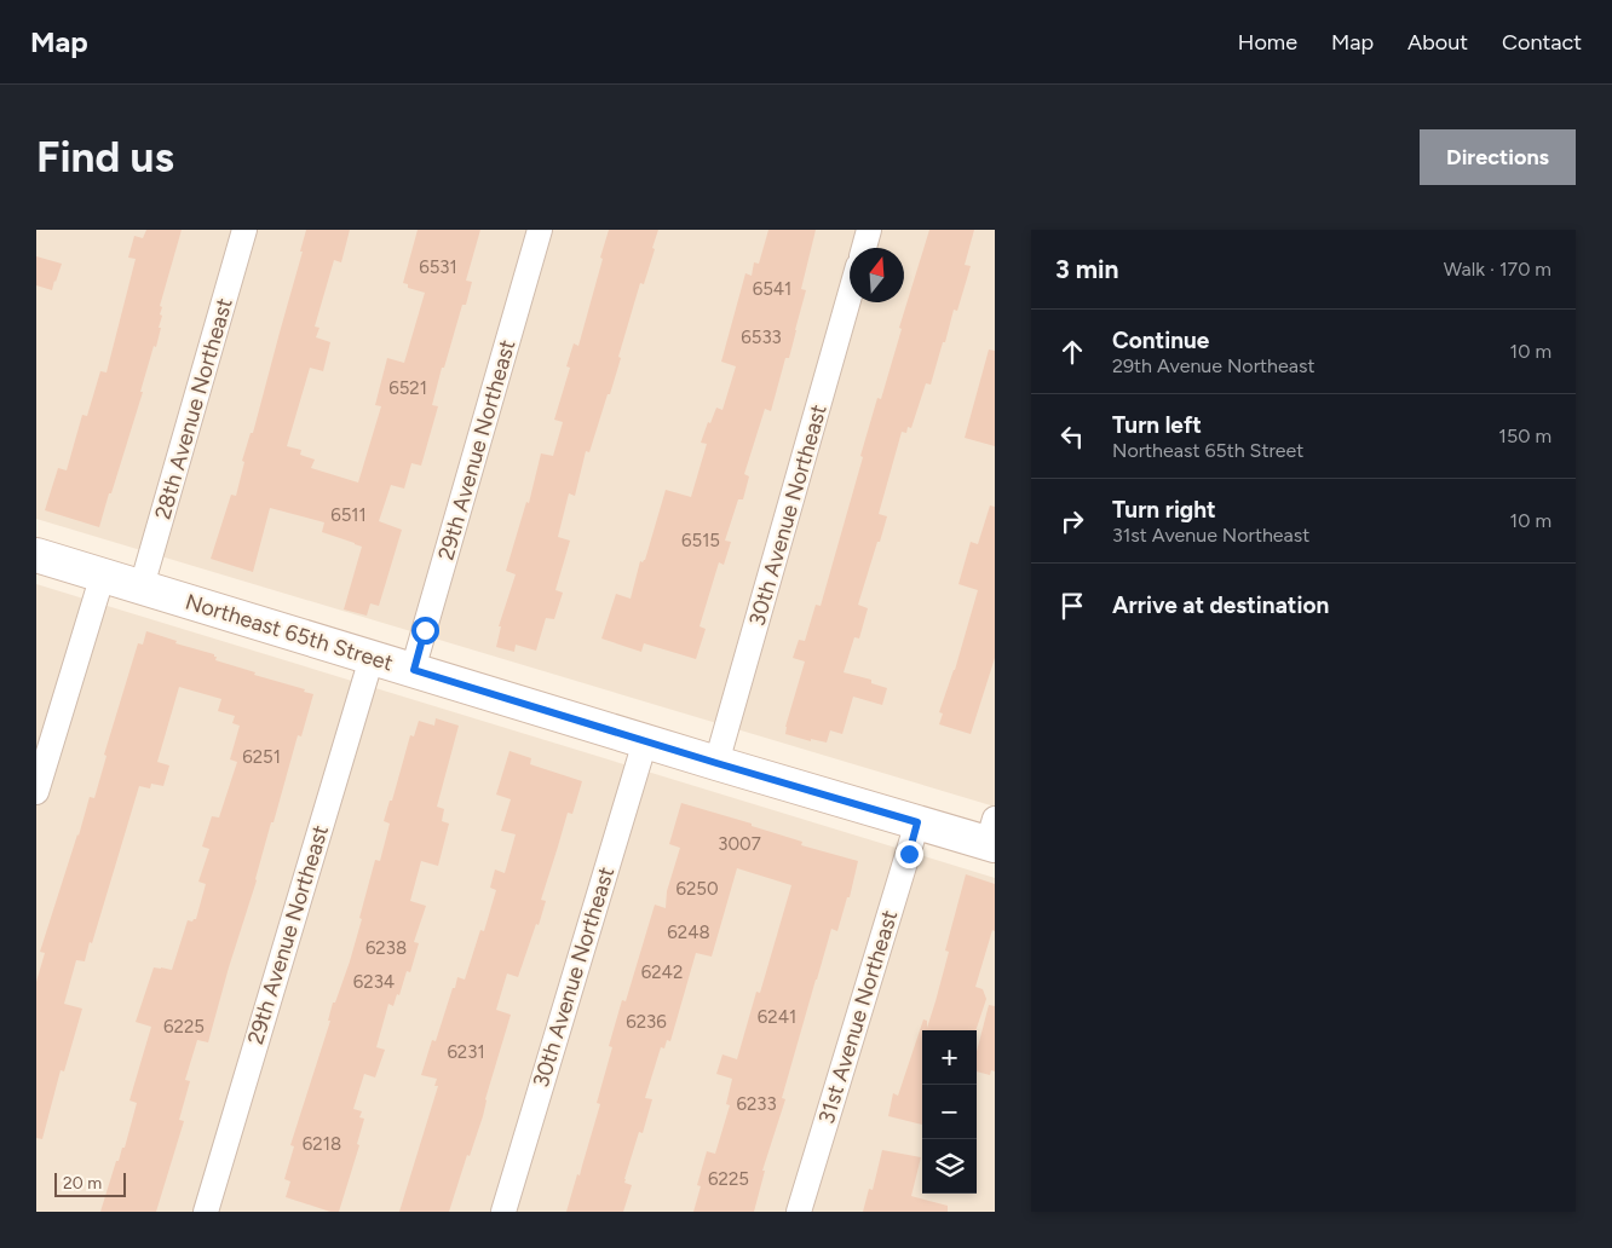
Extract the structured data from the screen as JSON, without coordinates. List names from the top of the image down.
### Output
{
  "streets": {
    "main road": ["Northeast 65th Street"],
    "street": [
      "28th Avenue Northeast",
      "29th Avenue Northeast",
      "30th Avenue Northeast",
      "31st Avenue Northeast"
    ]
  },
  "crossings": [
    ["28th Avenue Northeast", "Northeast 65th Street"],
    ["29th Avenue Northeast", "Northeast 65th Street"],
    ["30th Avenue Northeast", "Northeast 65th Street"],
    ["Northeast 65th Street", "31st Avenue Northeast"]
  ],
  "house_numbers": [
    "6531",
    "6541",
    "6533",
    "6521",
    "6511",
    "6515",
    "6251",
    "3007",
    "6250",
    "6248",
    "6238",
    "6242",
    "6234",
    "6241",
    "6236",
    "6225",
    "6231",
    "6233",
    "6218",
    "6225"
  ],
  "scale_bar": "20 m",
  "north": "top",
  "page": {
    "header": "Map",
    "nav": [
      "Home",
      "Map",
      "About",
      "Contact"
    ],
    "buttons": "Directions",
    "title": "Find us",
    "heading": ["3 min", "Walk · 170 m"],
    "list": [
      ["Continue", "29th Avenue Northeast", "10 m"],
      ["Turn left", "Northeast 65th Street", "150 m"],
      ["Turn right", "31st Avenue Northeast", "10 m"],
      "Arrive at destination"
    ],
    "map_buttons": ["+", "−"],
    "scale": "20 m"
  }
}
